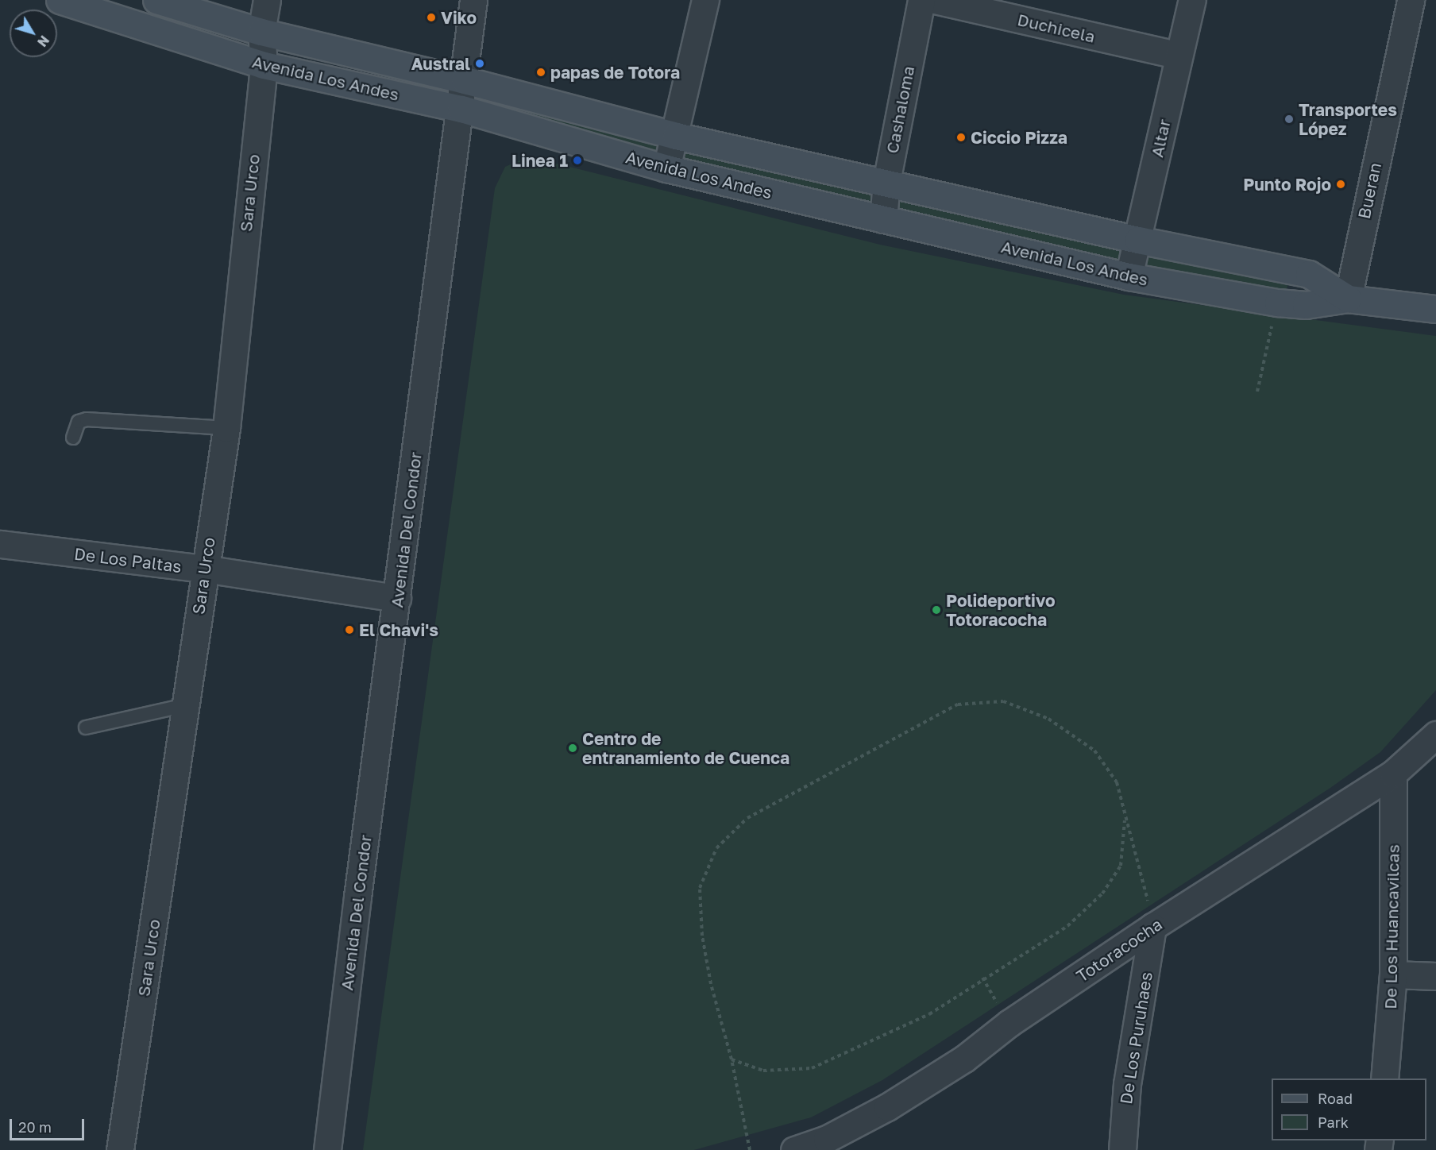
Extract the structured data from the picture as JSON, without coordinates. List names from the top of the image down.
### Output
{
  "streets": {
    "main road": ["Avenida Los Andes"],
    "street": [
      "Duchicela",
      "Cashaloma",
      "Altar",
      "Bueran",
      "Sara Urco",
      "Avenida Del Condor",
      "De Los Paltas",
      "De Los Huancavilcas",
      "Totoracocha",
      "De Los Puruhaes"
    ]
  },
  "crossings": [
    ["Duchicela", "Altar"],
    ["Avenida Los Andes", "Cashaloma"],
    ["Avenida Los Andes", "Altar"],
    ["Avenida Los Andes", "Bueran"],
    ["Avenida Los Andes", "Sara Urco"],
    ["Avenida Los Andes", "Avenida Del Condor"],
    ["Sara Urco", "De Los Paltas"],
    ["Avenida Del Condor", "De Los Paltas"],
    ["De Los Huancavilcas", "Totoracocha"],
    ["Totoracocha", "De Los Puruhaes"]
  ],
  "places": [
    "Viko",
    "Austral",
    "papas de Totora",
    "Transportes López",
    "Ciccio Pizza",
    "Linea 1",
    "Punto Rojo",
    "Polideportivo Totoracocha",
    "El Chavi's",
    "Centro de entranamiento de Cuenca"
  ],
  "legend": ["Road", "Park"],
  "scale_bar": "20 m",
  "north": "bottom right"
}
